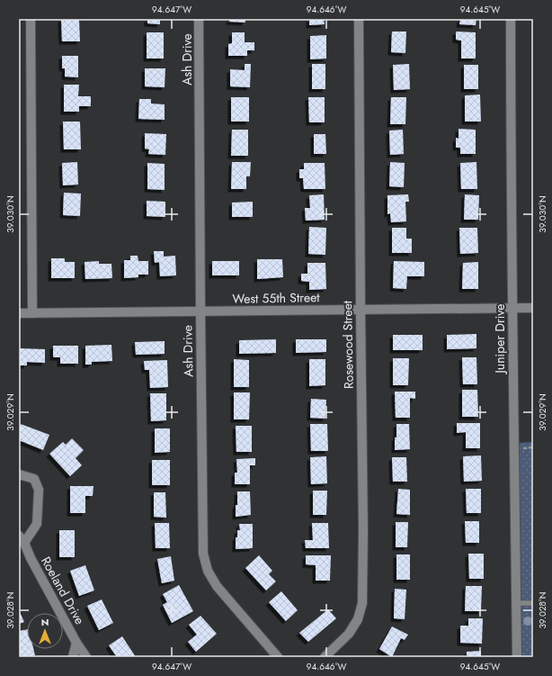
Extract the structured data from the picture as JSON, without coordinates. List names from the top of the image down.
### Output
{
  "streets": {
    "street": [
      "Ash Drive",
      "West 55th Street",
      "Juniper Drive",
      "Rosewood Street",
      "Roeland Drive"
    ]
  },
  "crossings": [
    ["Ash Drive", "West 55th Street"],
    ["West 55th Street", "Juniper Drive"],
    ["West 55th Street", "Rosewood Street"]
  ],
  "north": "top",
  "coordinates": [
    "94.647°W",
    "94.646°W",
    "94.645°W",
    "39.030°N",
    "39.029°N",
    "39.028°N"
  ]
}
